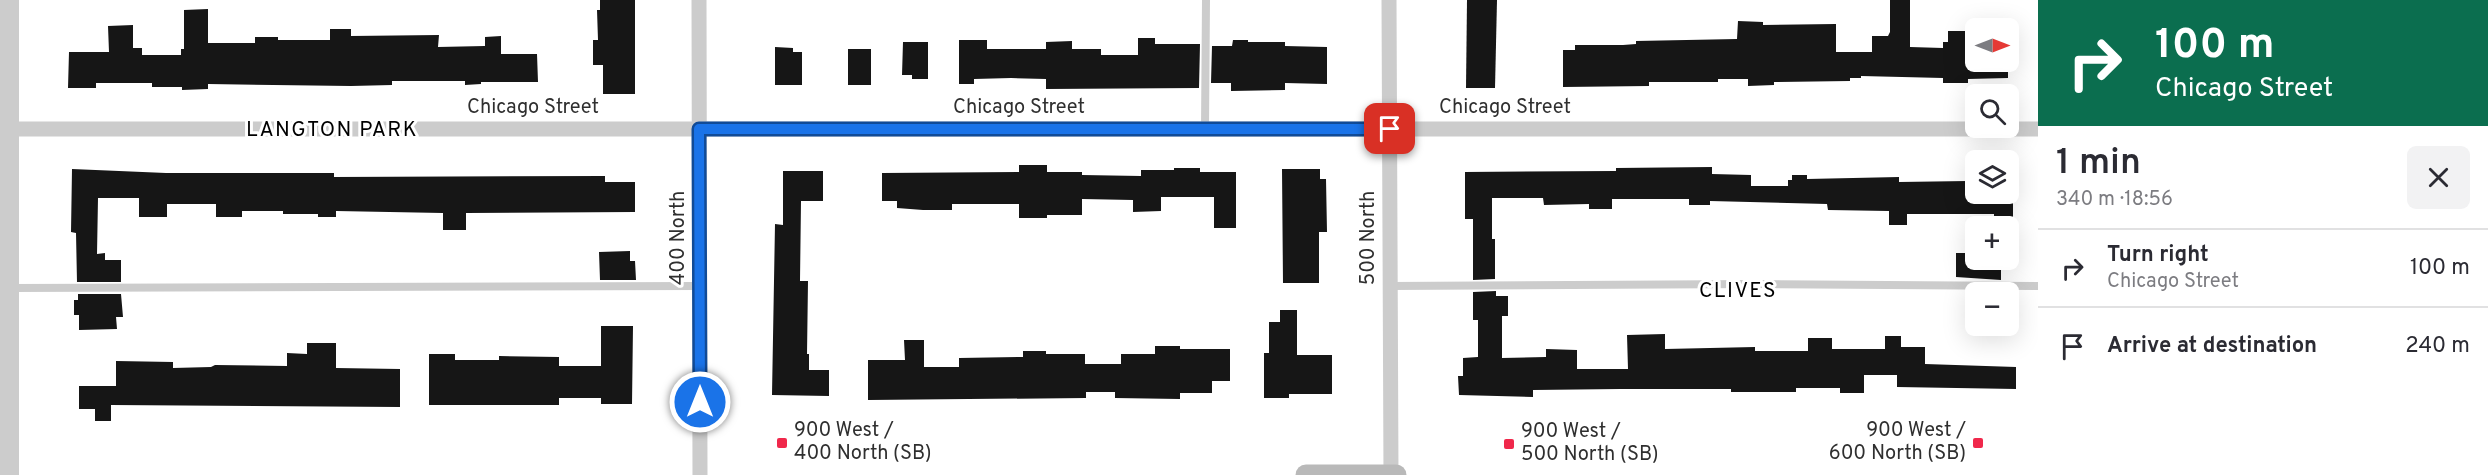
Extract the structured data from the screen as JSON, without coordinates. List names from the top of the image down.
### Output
{
  "streets": {
    "street": ["Chicago Street", "400 North", "500 North"]
  },
  "crossings": [
    ["Chicago Street", "400 North"],
    ["Chicago Street", "500 North"]
  ],
  "districts": ["LANGTON PARK", "CLIVES"],
  "places": {
    "transit": ["900 West / 400 North (SB)", "900 West / 600 North (SB)", "900 West / 500 North (SB)"]
  },
  "north": "right",
  "page": {
    "turn": ["100 m", "Chicago Street"],
    "map_buttons": ["+", "−"],
    "heading": ["1 min", "340 m · 18:56"],
    "list": [
      {
        "name": "Turn right",
        "note": "Chicago Street",
        "value": "100 m"
      },
      {
        "name": "Arrive at destination",
        "value": "240 m"
      }
    ]
  }
}
